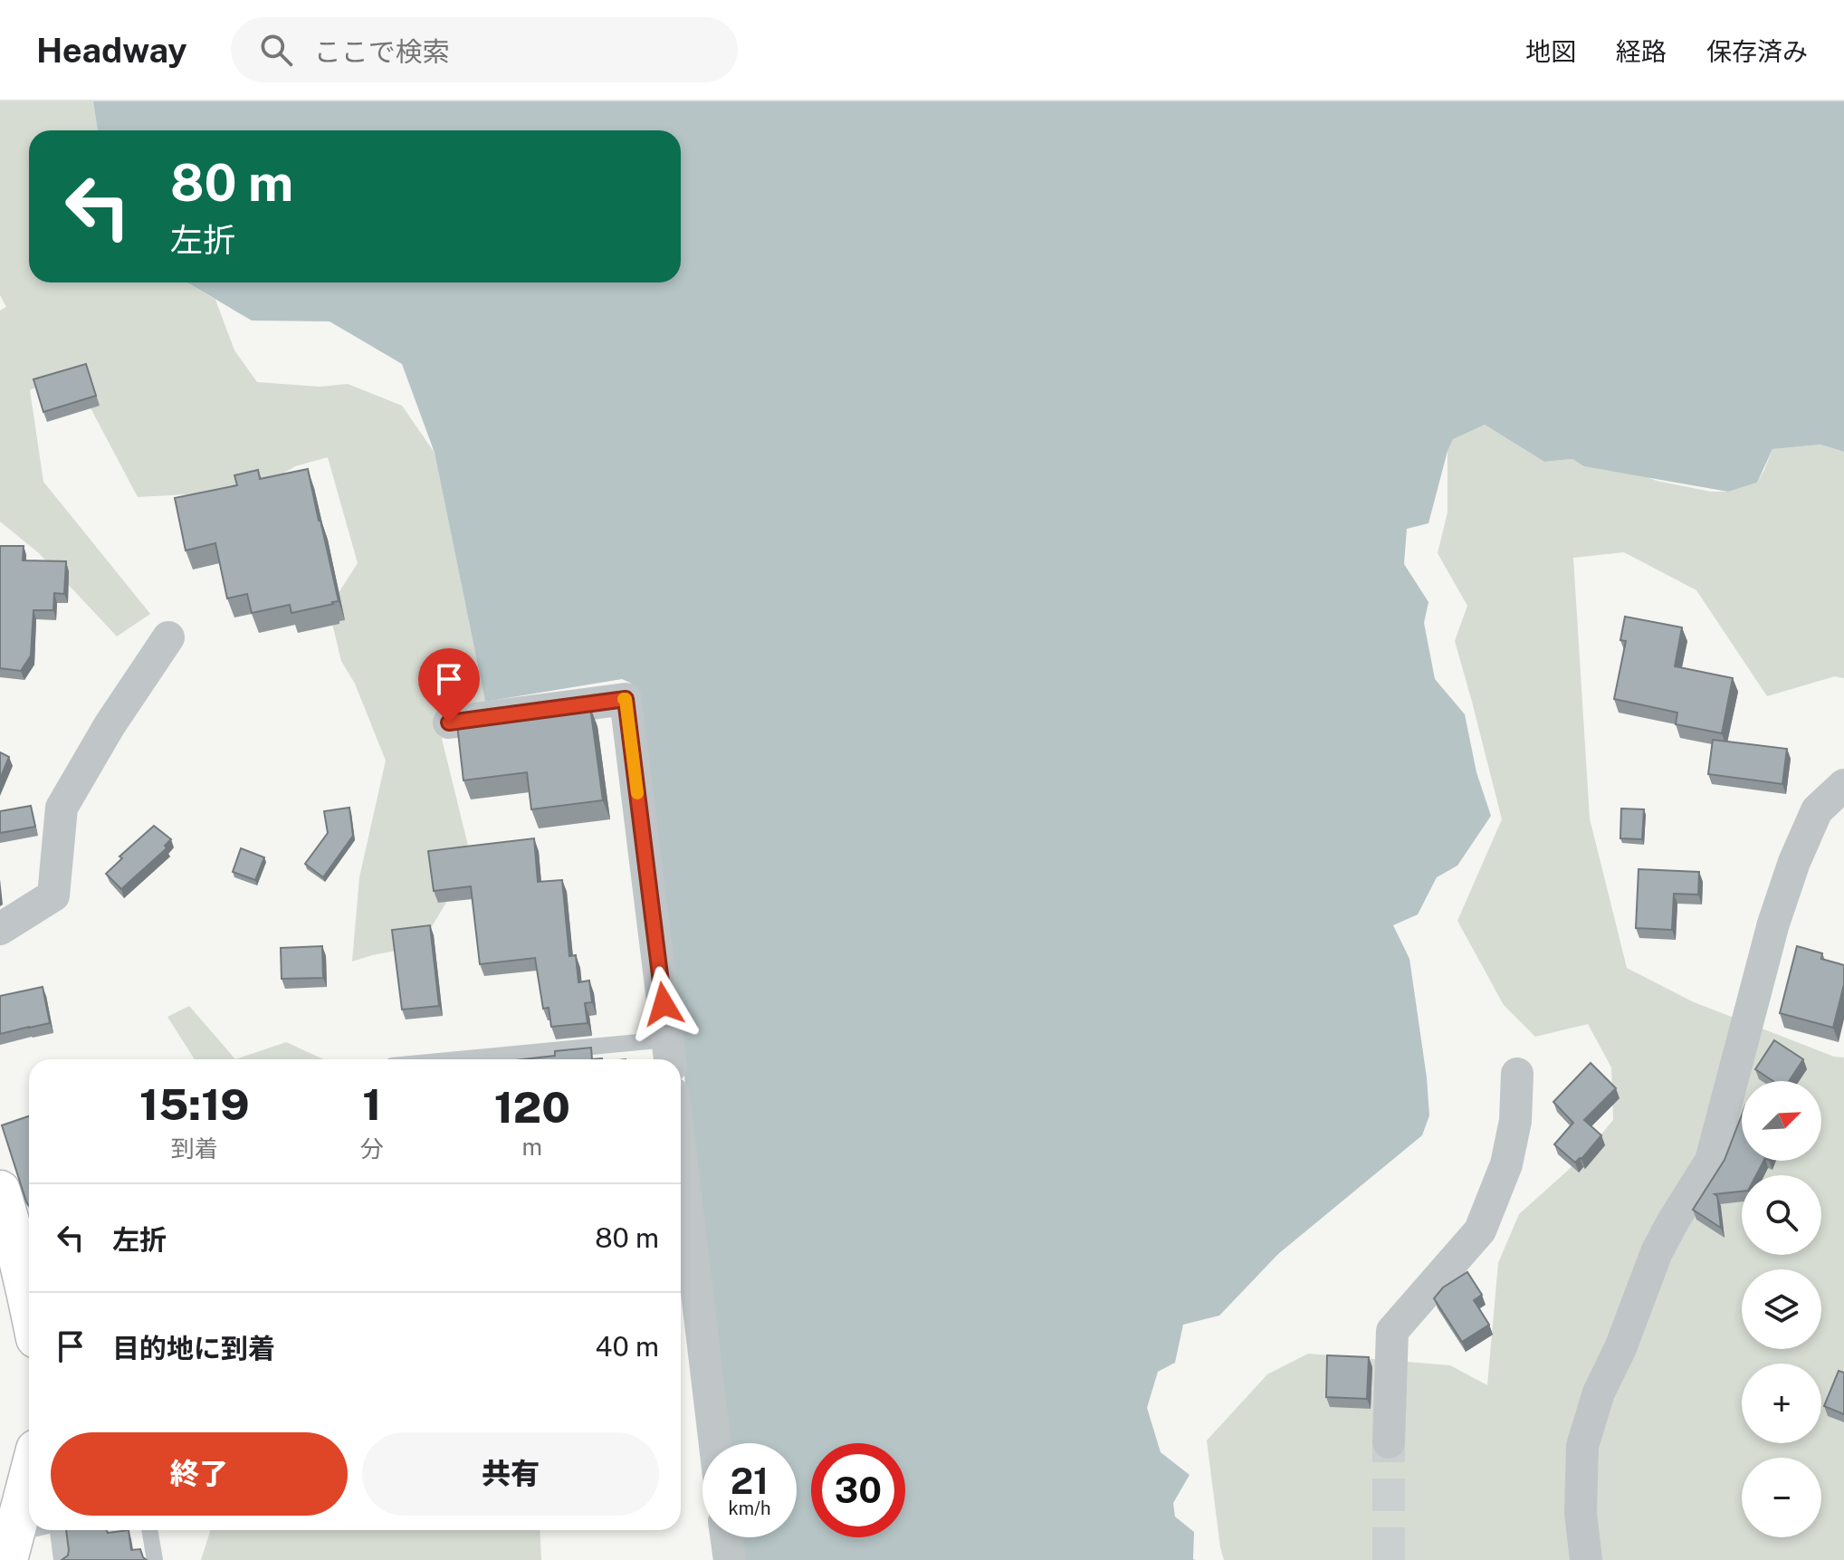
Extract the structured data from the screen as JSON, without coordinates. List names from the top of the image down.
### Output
{
  "north": "top right",
  "page": {
    "header": "Headway",
    "search": "ここで検索",
    "nav": ["地図", "経路", "保存済み"],
    "turn": ["80 m", "左折"],
    "eta": [
      "15:19",
      "到着",
      "1",
      "分",
      "120",
      "m"
    ],
    "map_buttons": ["+", "−"],
    "list": [
      {
        "name": "左折",
        "value": "80 m"
      },
      {
        "name": "目的地に到着",
        "value": "40 m"
      }
    ],
    "buttons": ["終了", "共有"],
    "speed": "21 km/h",
    "limit": "30"
  }
}
